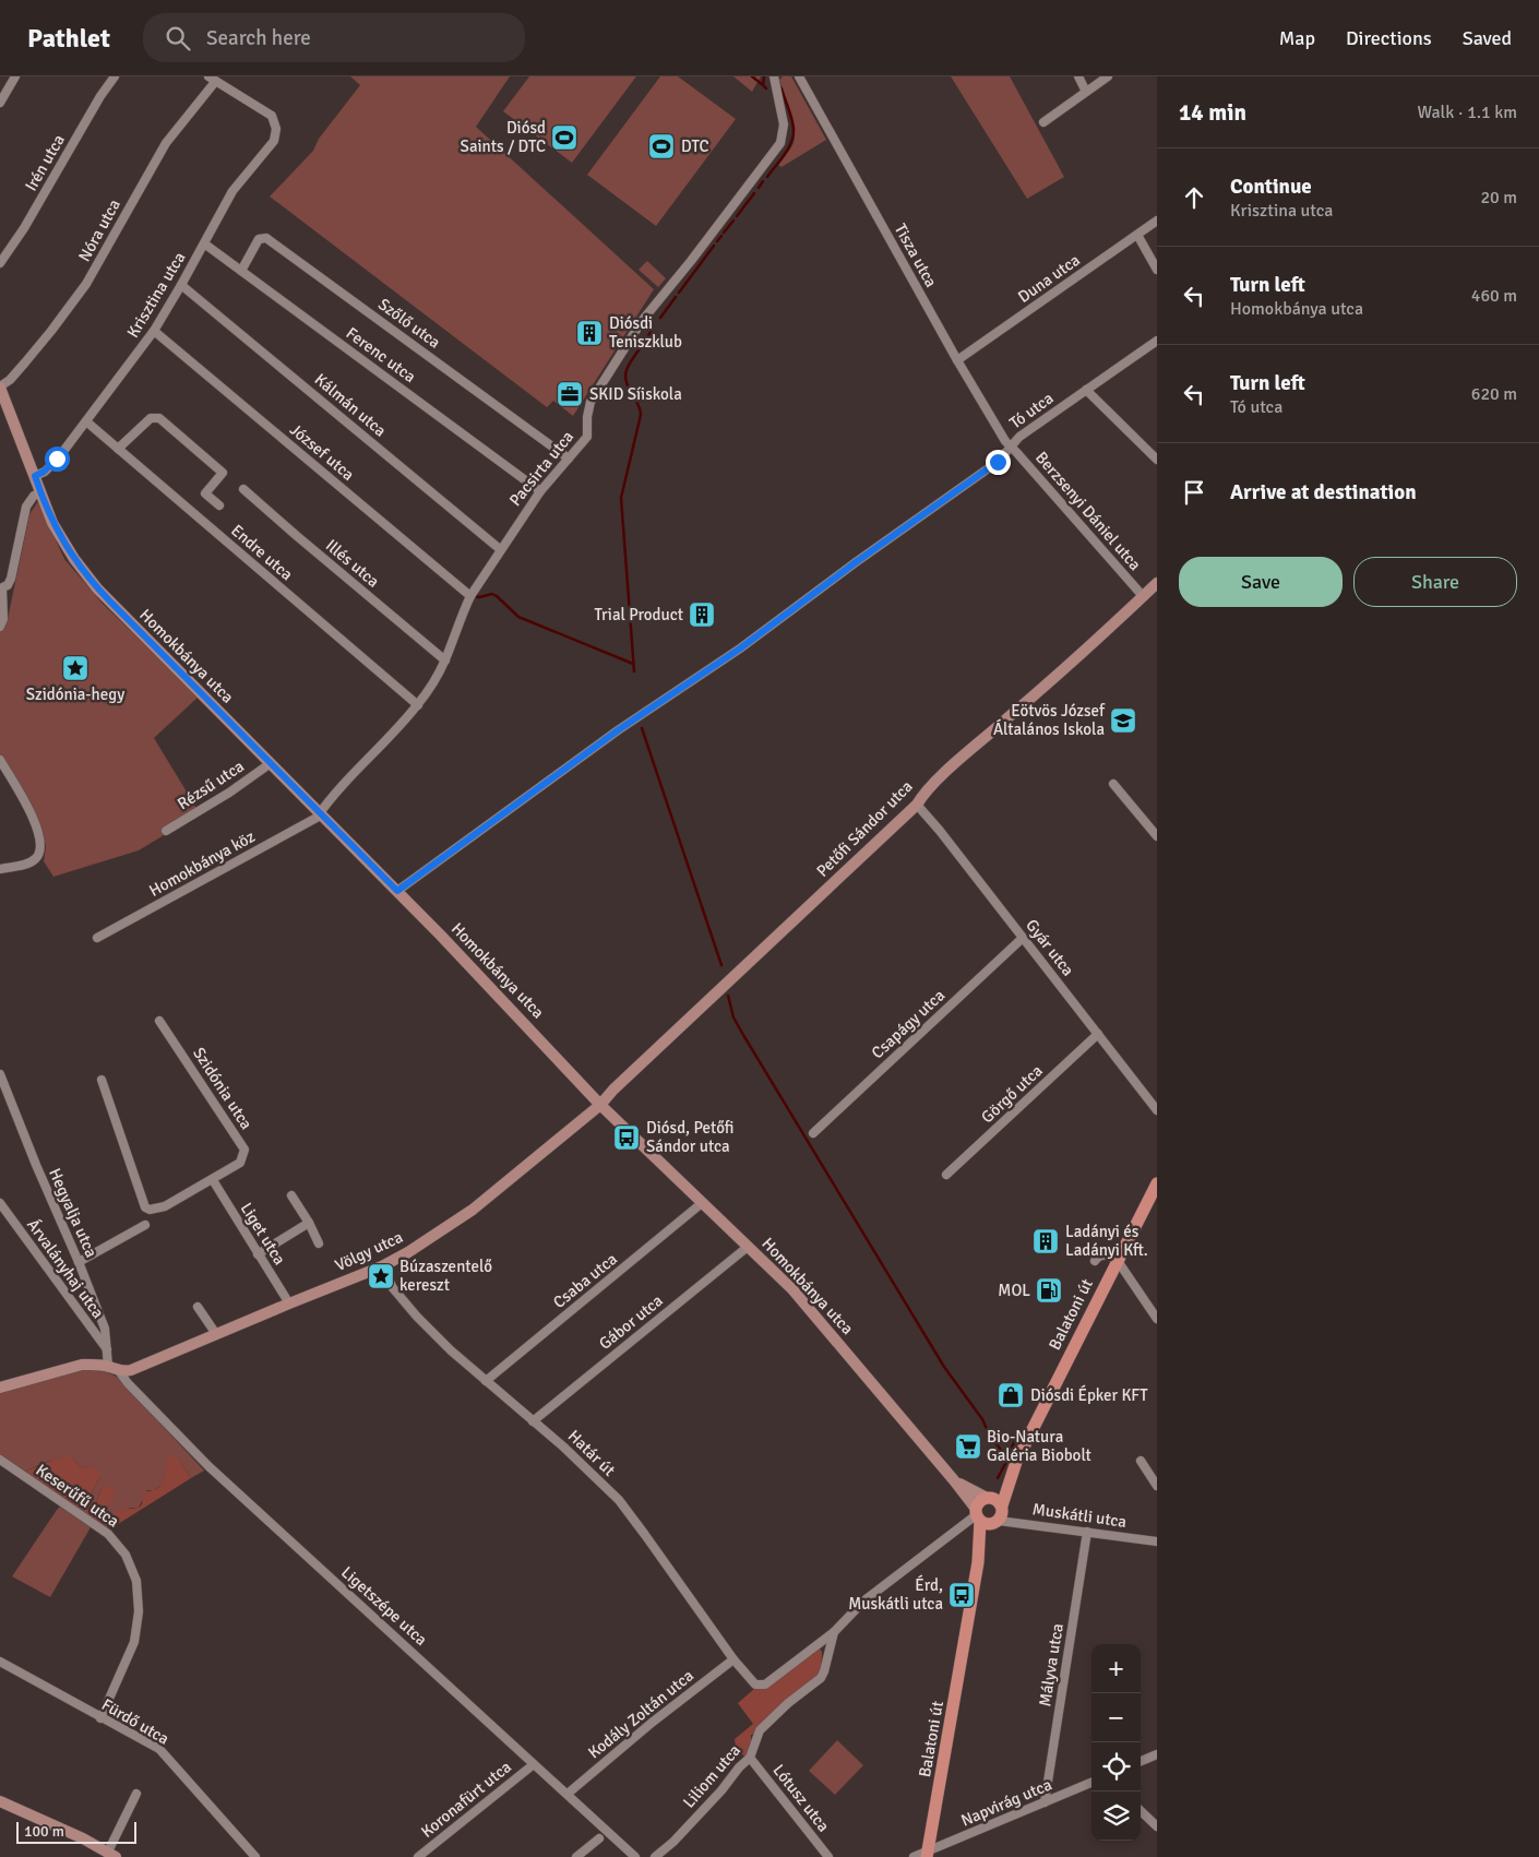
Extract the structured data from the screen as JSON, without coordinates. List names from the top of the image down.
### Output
{
  "streets": {
    "main road": ["Balatoni út"],
    "street": [
      "Irén utca",
      "Nóra utca",
      "Tisza utca",
      "Duna utca",
      "Krisztina utca",
      "Szőlő utca",
      "Ferenc utca",
      "Kálmán utca",
      "Tó utca",
      "József utca",
      "Pacsirta utca",
      "Berzsenyi Dániel utca",
      "Endre utca",
      "Illés utca",
      "Homokbánya utca",
      "Rézsű utca",
      "Petőfi Sándor utca",
      "Homokbánya köz",
      "Gyár utca",
      "Csapágy utca",
      "Szidónia utca",
      "Görgő utca",
      "Hegyalja utca",
      "Liget utca",
      "Völgy utca",
      "Árvalányhaj utca",
      "Csaba utca",
      "Gábor utca",
      "Határ út",
      "Keserűfű utca",
      "Muskátli utca",
      "Ligetszépe utca",
      "Mályva utca",
      "Kodály Zoltán utca",
      "Fürdő utca",
      "Liliom utca",
      "Lótusz utca",
      "Koronafürt utca",
      "Napvirág utca"
    ]
  },
  "crossings": [
    ["Nóra utca", "Krisztina utca"],
    ["Nóra utca", "Homokbánya utca"],
    ["Tisza utca", "Duna utca"],
    ["Tisza utca", "Tó utca"],
    ["Tisza utca", "Berzsenyi Dániel utca"],
    ["Krisztina utca", "Ferenc utca"],
    ["Krisztina utca", "Kálmán utca"],
    ["Krisztina utca", "József utca"],
    ["Krisztina utca", "Endre utca"],
    ["Krisztina utca", "Homokbánya utca"],
    ["Szőlő utca", "Ferenc utca"],
    ["Szőlő utca", "Pacsirta utca"],
    ["Ferenc utca", "Pacsirta utca"],
    ["Kálmán utca", "Pacsirta utca"],
    ["Tó utca", "Berzsenyi Dániel utca"],
    ["Tó utca", "Homokbánya utca"],
    ["József utca", "Pacsirta utca"],
    ["Pacsirta utca", "Endre utca"],
    ["Pacsirta utca", "Illés utca"],
    ["Pacsirta utca", "Homokbánya utca"],
    ["Pacsirta utca", "Homokbánya köz"],
    ["Berzsenyi Dániel utca", "Petőfi Sándor utca"],
    ["Homokbánya utca", "Rézsű utca"],
    ["Homokbánya utca", "Petőfi Sándor utca"],
    ["Homokbánya utca", "Homokbánya köz"],
    ["Homokbánya utca", "Völgy utca"],
    ["Homokbánya utca", "Csaba utca"],
    ["Homokbánya utca", "Balatoni út"],
    ["Homokbánya utca", "Gábor utca"],
    ["Homokbánya utca", "Muskátli utca"],
    ["Petőfi Sándor utca", "Gyár utca"],
    ["Petőfi Sándor utca", "Völgy utca"],
    ["Gyár utca", "Csapágy utca"],
    ["Gyár utca", "Görgő utca"],
    ["Szidónia utca", "Liget utca"],
    ["Hegyalja utca", "Völgy utca"],
    ["Hegyalja utca", "Árvalányhaj utca"],
    ["Hegyalja utca", "Ligetszépe utca"],
    ["Liget utca", "Völgy utca"],
    ["Völgy utca", "Határ út"],
    ["Völgy utca", "Ligetszépe utca"],
    ["Csaba utca", "Határ út"],
    ["Balatoni út", "Muskátli utca"],
    ["Balatoni út", "Napvirág utca"],
    ["Gábor utca", "Határ út"],
    ["Határ út", "Kodály Zoltán utca"],
    ["Határ út", "Liliom utca"],
    ["Keserűfű utca", "Fürdő utca"],
    ["Muskátli utca", "Mályva utca"],
    ["Ligetszépe utca", "Kodály Zoltán utca"],
    ["Ligetszépe utca", "Koronafürt utca"],
    ["Mályva utca", "Napvirág utca"],
    ["Liliom utca", "Lótusz utca"]
  ],
  "places": {
    "sports": ["Diósd Saints / DTC", "DTC"],
    "building": ["Diósdi Teniszklub", "Trial Product", "Ladányi és Ladányi Kft."],
    "office": ["SKID Síiskola"],
    "place": ["Szidónia-hegy", "Búzaszentelő kereszt"],
    "school or university": ["Eötvös József Általános Iskola"],
    "bus stop": ["Diósd, Petőfi Sándor utca", "Érd, Muskátli utca"],
    "fuel station": ["MOL"],
    "shop": ["Diósdi Épker KFT"],
    "supermarket": ["Bio-Natura Galéria Biobolt"]
  },
  "scale_bar": "100 m",
  "page": {
    "header": "Pathlet",
    "search": "Search here",
    "nav": ["Map", "Directions", "Saved"],
    "heading": ["14 min", "Walk · 1.1 km"],
    "list": [
      ["Continue", "Krisztina utca", "20 m"],
      ["Turn left", "Homokbánya utca", "460 m"],
      ["Turn left", "Tó utca", "620 m"],
      "Arrive at destination"
    ],
    "buttons": ["Save", "Share"],
    "map_buttons": ["+", "−"],
    "scale": "100 m"
  }
}
